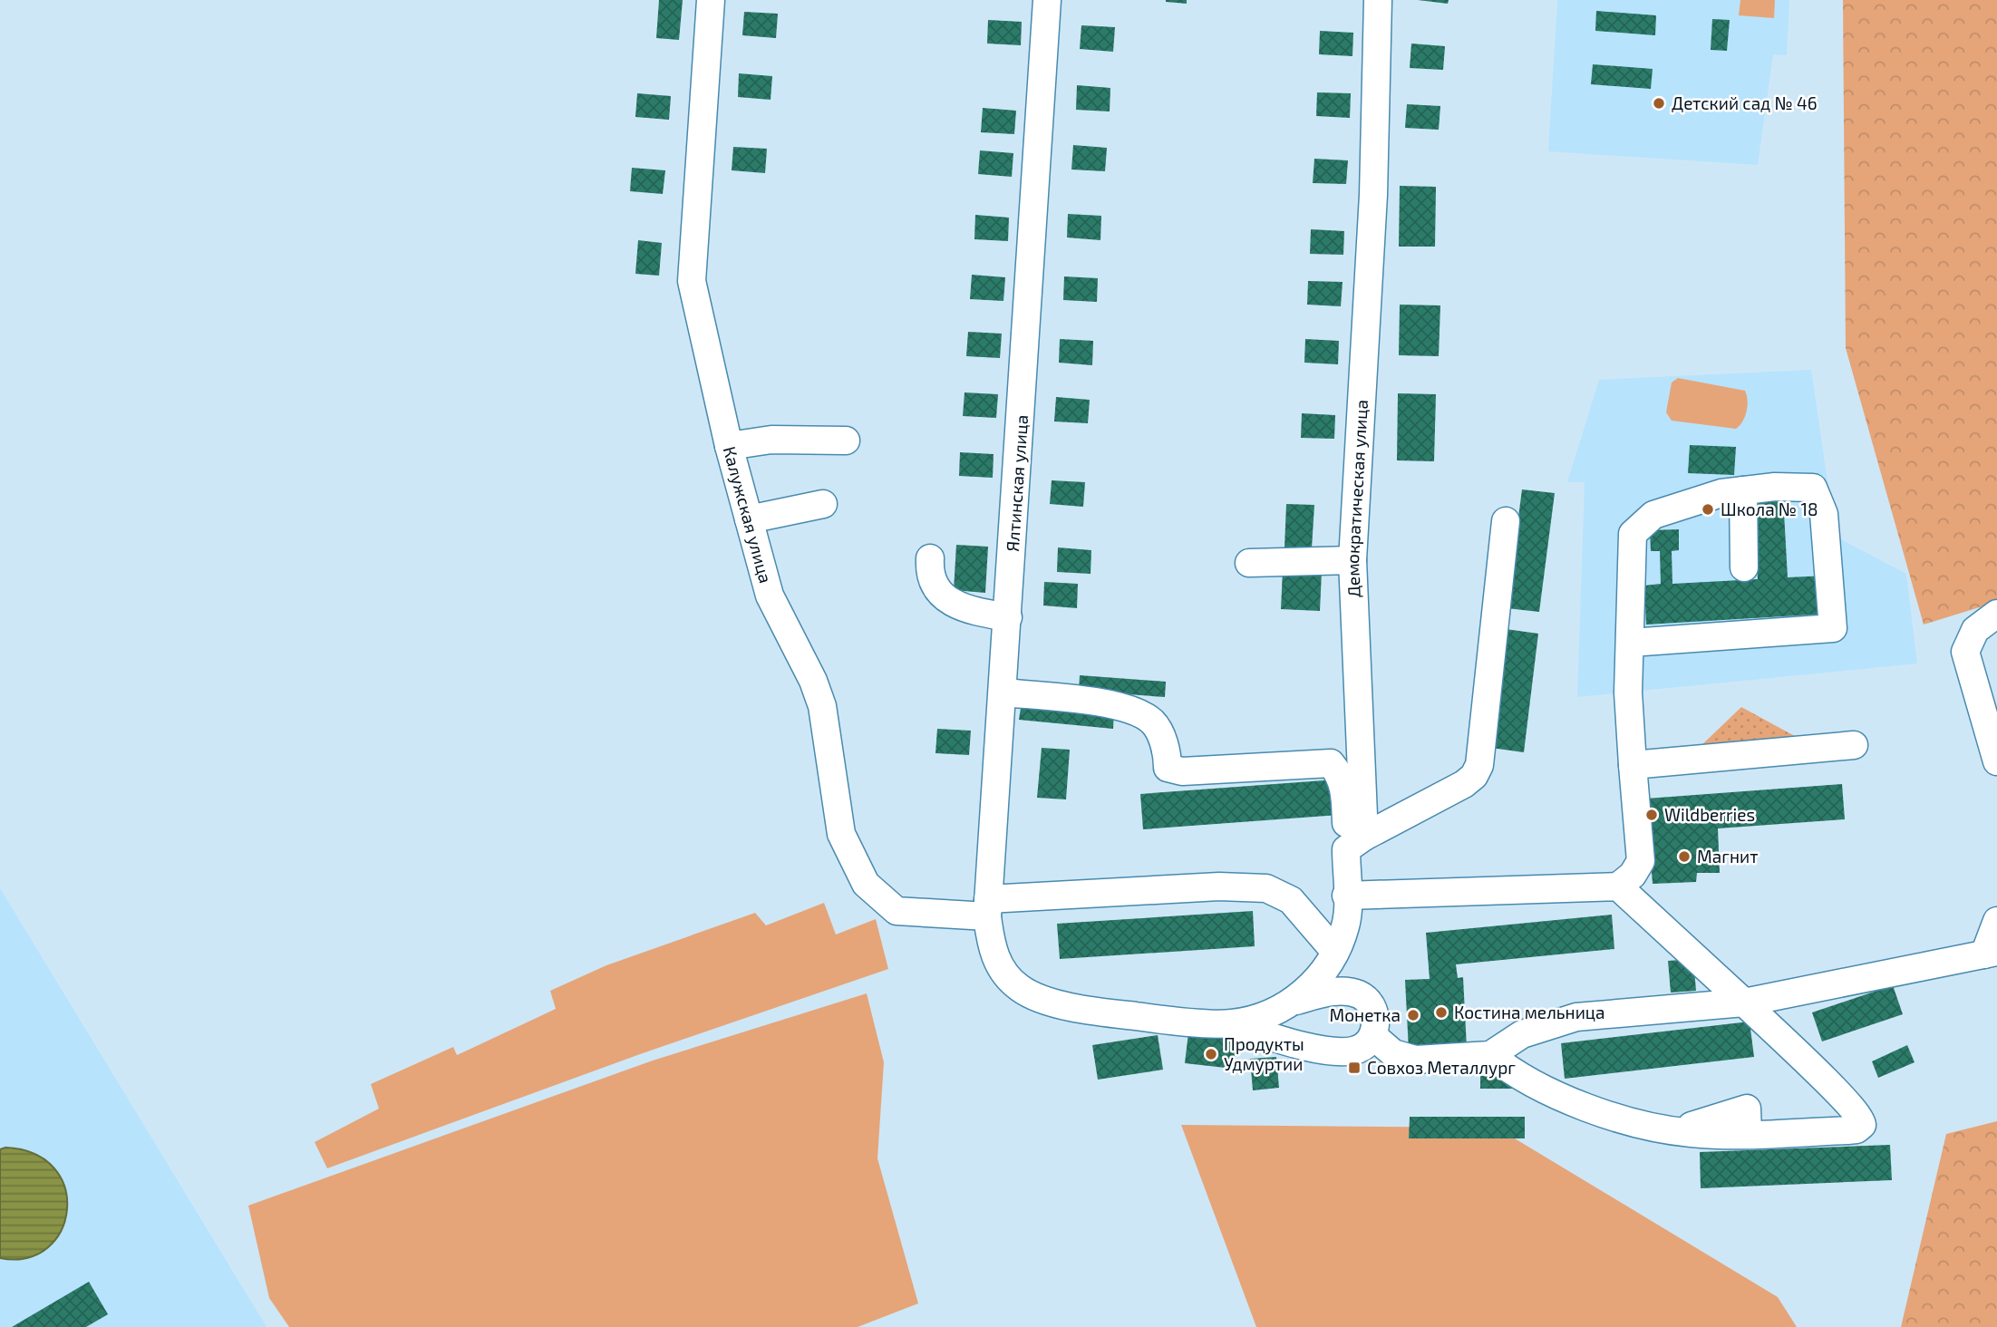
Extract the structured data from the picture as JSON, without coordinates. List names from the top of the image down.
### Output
{
  "streets": {
    "street": ["Ялтинская улица", "Демократическая улица", "Калужская улица"]
  },
  "crossings": [
    ["Ялтинская улица", "Калужская улица"],
    ["Демократическая улица", "Калужская улица"]
  ],
  "places": {
    "other": [
      "Детский сад № 46",
      "Школа № 18",
      "Wildberries",
      "Магнит",
      "Костина мельница",
      "Монетка",
      "Продукты Удмуртии"
    ],
    "transit": ["Совхоз Металлург"]
  }
}
